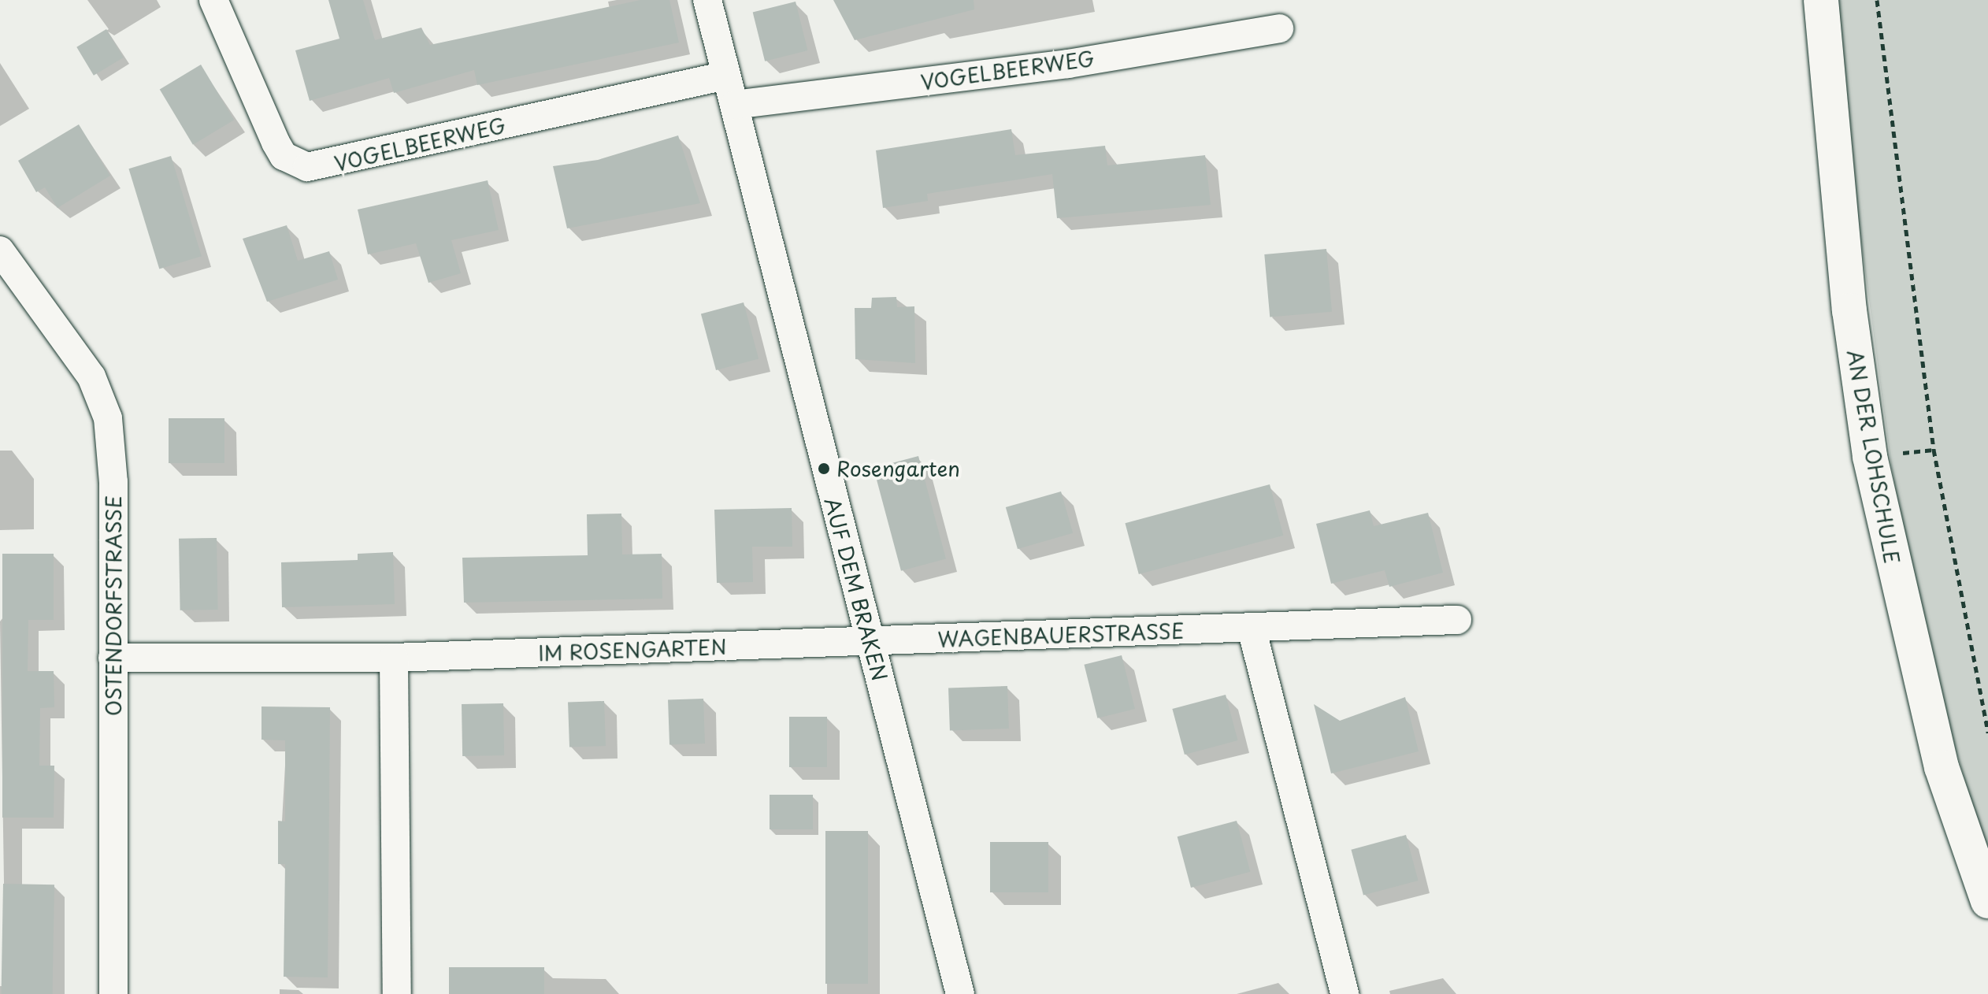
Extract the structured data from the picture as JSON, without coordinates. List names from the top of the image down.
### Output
{
  "streets": {
    "street": [
      "VOGELBEERWEG",
      "AN DER LOHSCHULE",
      "AUF DEM BRAKEN",
      "OSTENDORFSTRASSE",
      "WAGENBAUERSTRASSE",
      "IM ROSENGARTEN"
    ]
  },
  "crossings": [
    ["VOGELBEERWEG", "AUF DEM BRAKEN"],
    ["AUF DEM BRAKEN", "WAGENBAUERSTRASSE"],
    ["AUF DEM BRAKEN", "IM ROSENGARTEN"],
    ["OSTENDORFSTRASSE", "IM ROSENGARTEN"],
    ["WAGENBAUERSTRASSE", "IM ROSENGARTEN"]
  ],
  "places": ["Rosengarten"]
}
